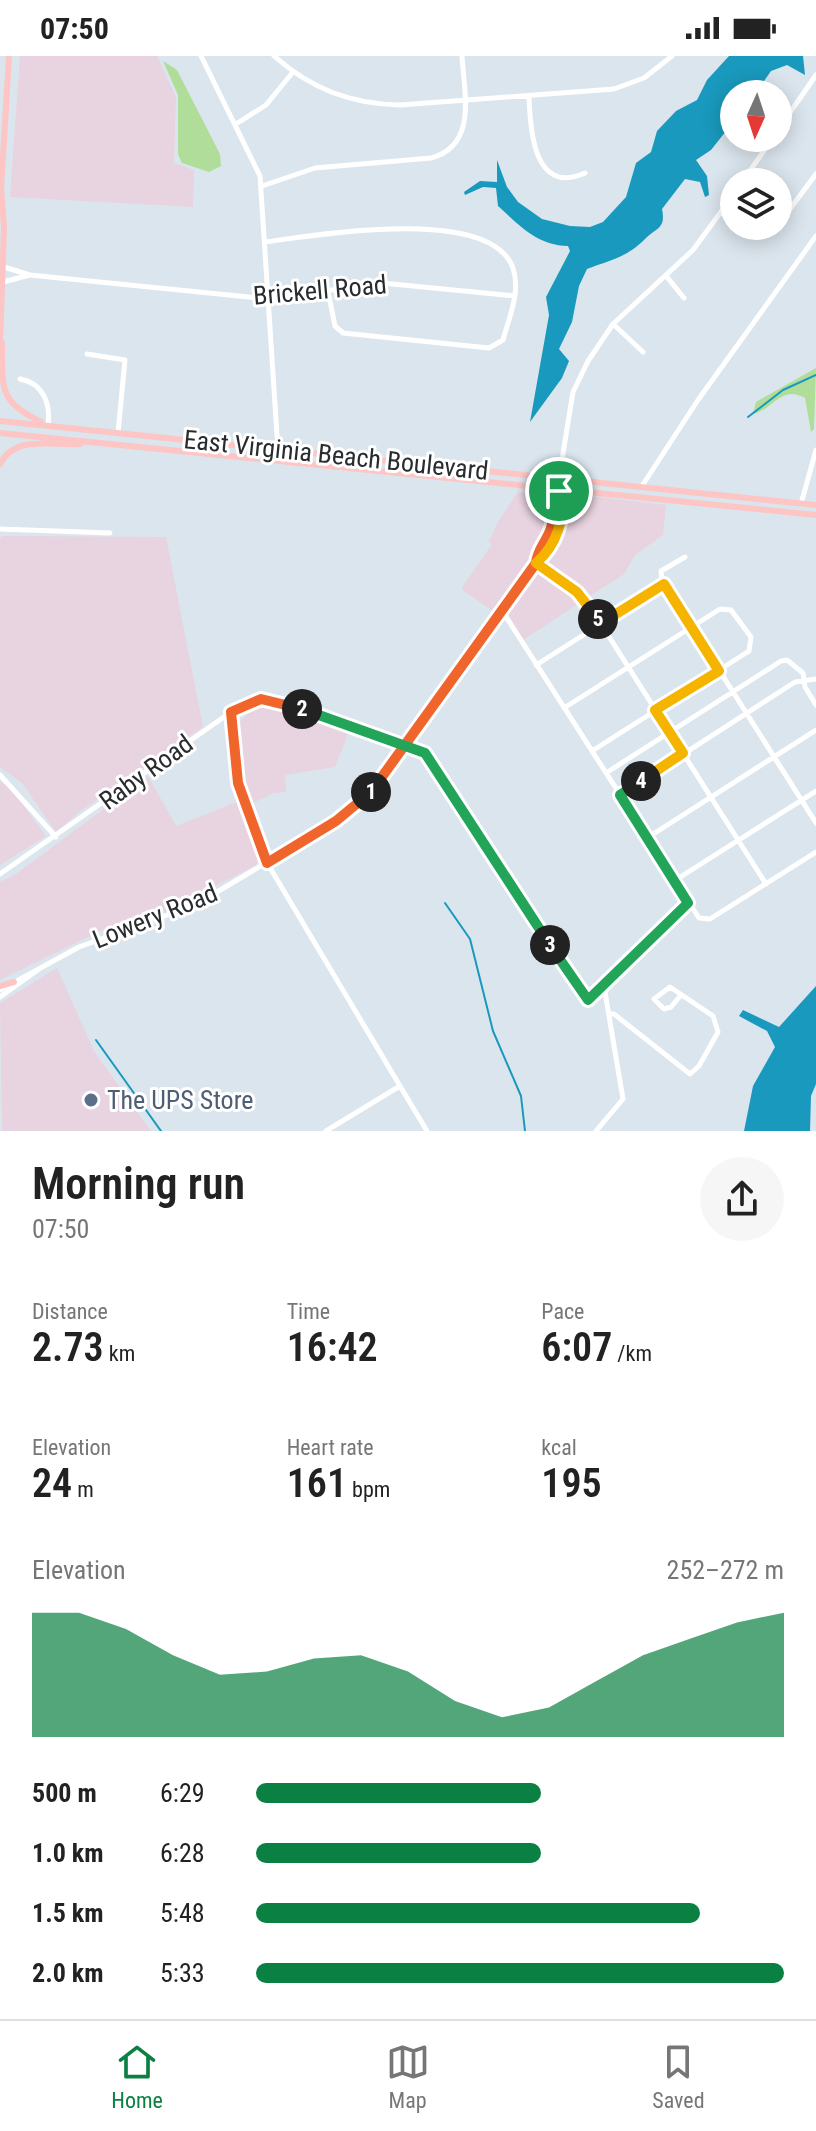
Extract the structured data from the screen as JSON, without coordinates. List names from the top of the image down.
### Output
{
  "streets": {
    "main road": ["East Virginia Beach Boulevard"],
    "street": ["Brickell Road", "Raby Road", "Lowery Road"]
  },
  "crossings": [
    ["Raby Road", "Lowery Road"]
  ],
  "places": ["The UPS Store"],
  "north": "bottom",
  "page": {
    "status": "07:50",
    "pins": [
      "5",
      "2",
      "4",
      "1",
      "3"
    ],
    "heading": ["Morning run", "07:50"],
    "stats": [
      ["Distance", "2.73 km"],
      ["Time", "16:42"],
      ["Pace", "6:07 /km"],
      ["Elevation", "24 m"],
      ["Heart rate", "161 bpm"],
      ["kcal", "195"]
    ],
    "chart": ["Elevation", "252–272 m"],
    "list": [
      {
        "name": "500 m",
        "note": "6:29"
      },
      {
        "name": "1.0 km",
        "note": "6:28"
      },
      {
        "name": "1.5 km",
        "note": "5:48"
      },
      {
        "name": "2.0 km",
        "note": "5:33"
      }
    ],
    "tabs": ["Home", "Map", "Saved"]
  }
}
